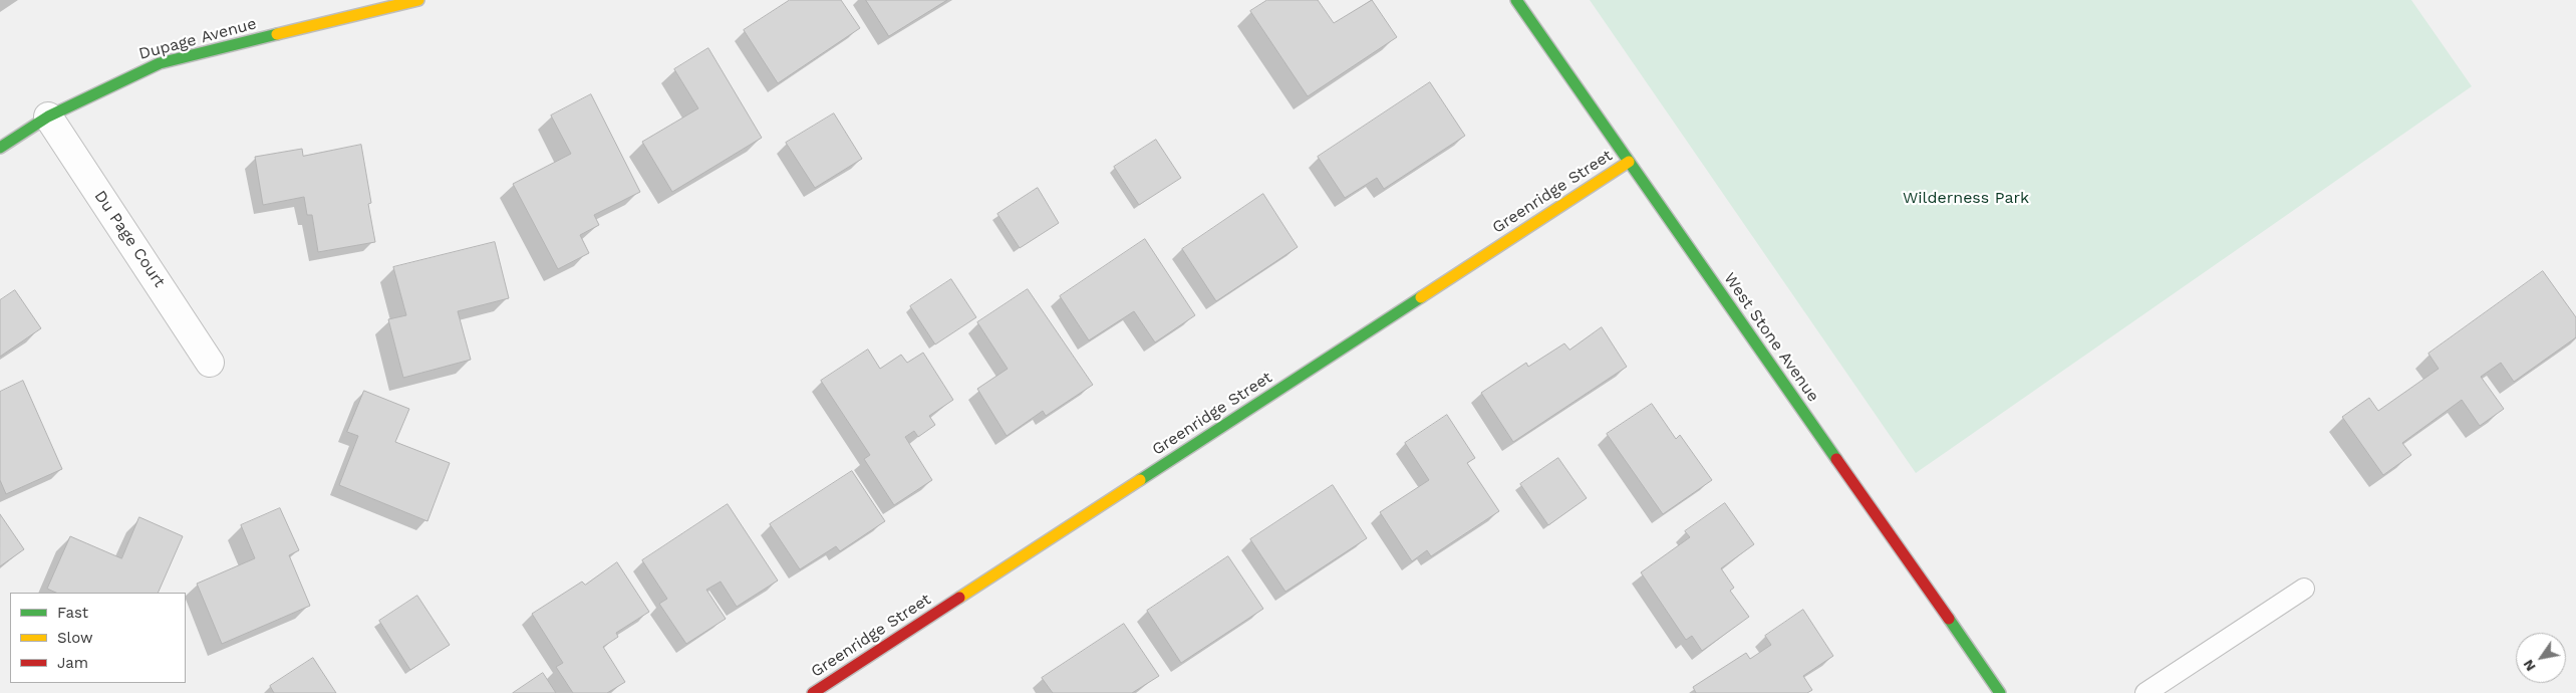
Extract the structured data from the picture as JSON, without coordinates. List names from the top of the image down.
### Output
{
  "streets": {
    "street": [
      "Dupage Avenue",
      "Greenridge Street",
      "Du Page Court",
      "West Stone Avenue"
    ]
  },
  "crossings": [
    ["Dupage Avenue", "Du Page Court"],
    ["Greenridge Street", "West Stone Avenue"]
  ],
  "parks": ["Wilderness Park"],
  "legend": ["Fast", "Slow", "Jam"],
  "north": "bottom left"
}
